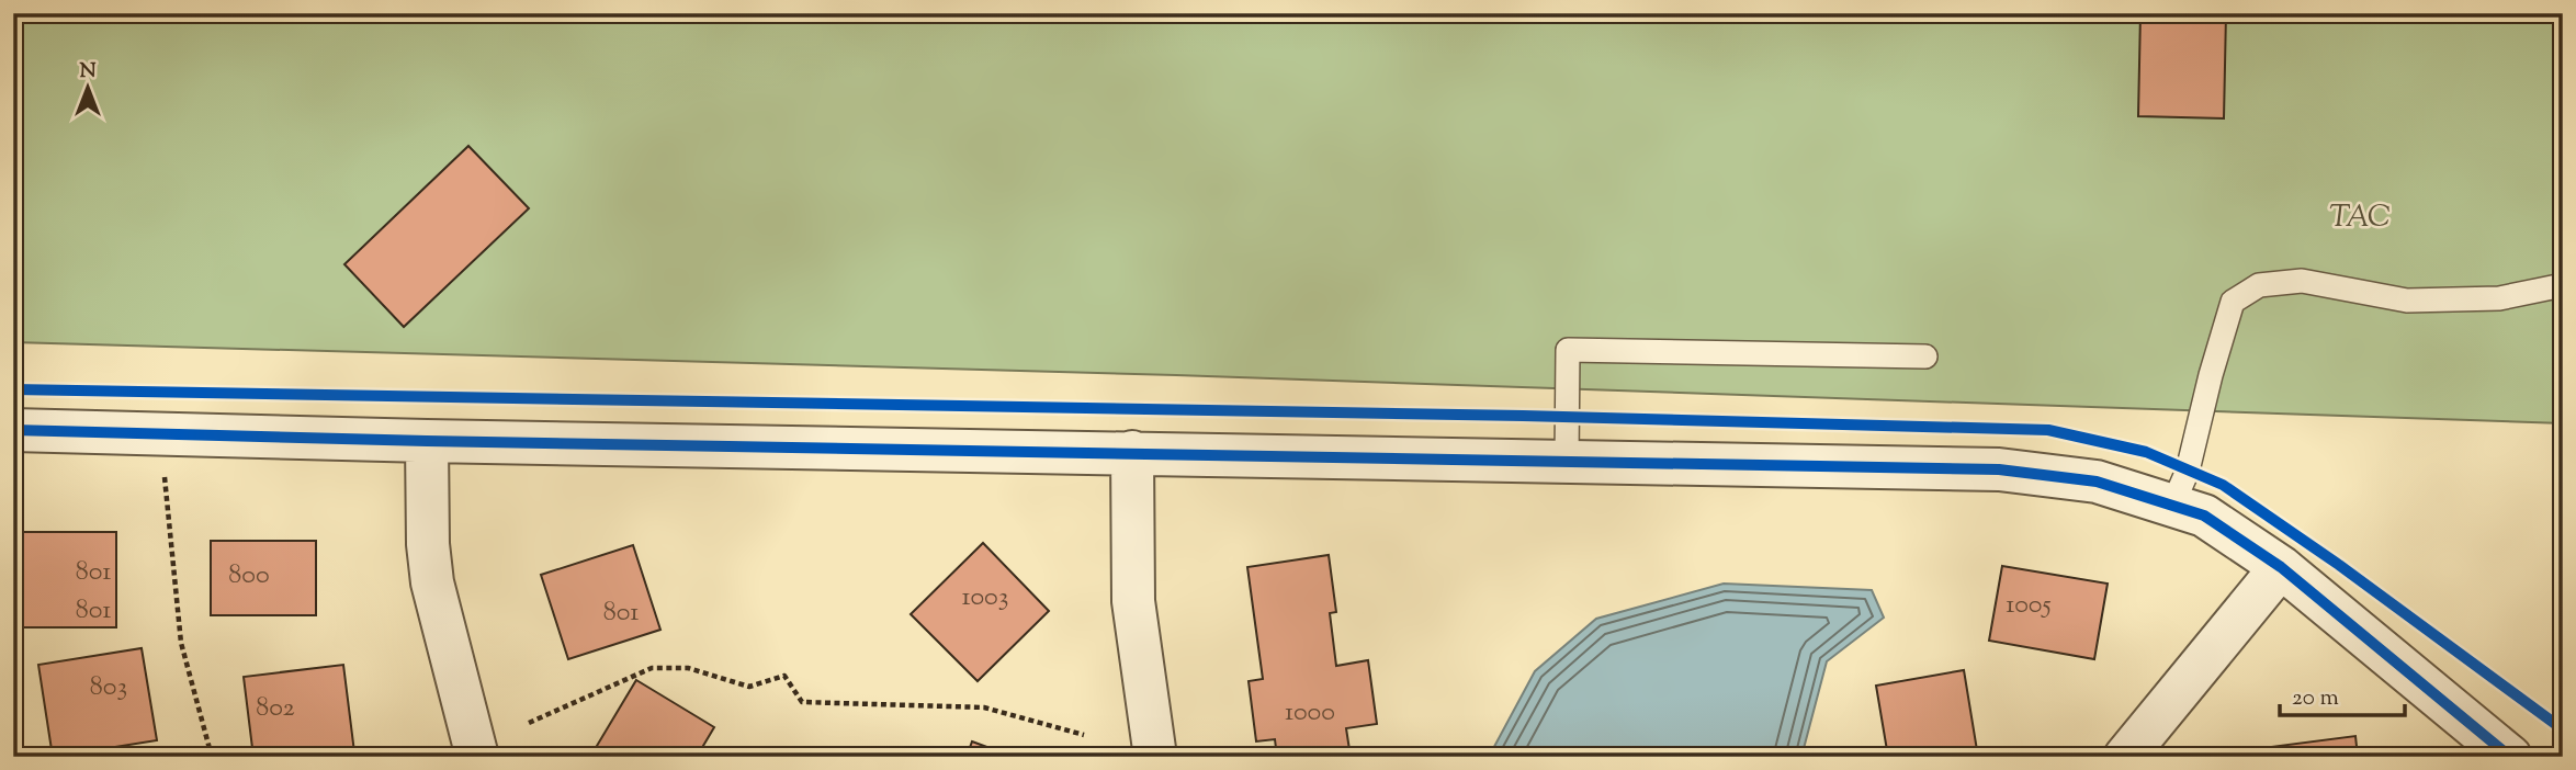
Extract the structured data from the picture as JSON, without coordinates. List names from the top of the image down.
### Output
{
  "parks": ["TAC"],
  "house_numbers": [
    "801",
    "800",
    "1003",
    "1005",
    "801",
    "801",
    "803",
    "802",
    "1000"
  ],
  "scale_bar": "20 m",
  "north": "top"
}
